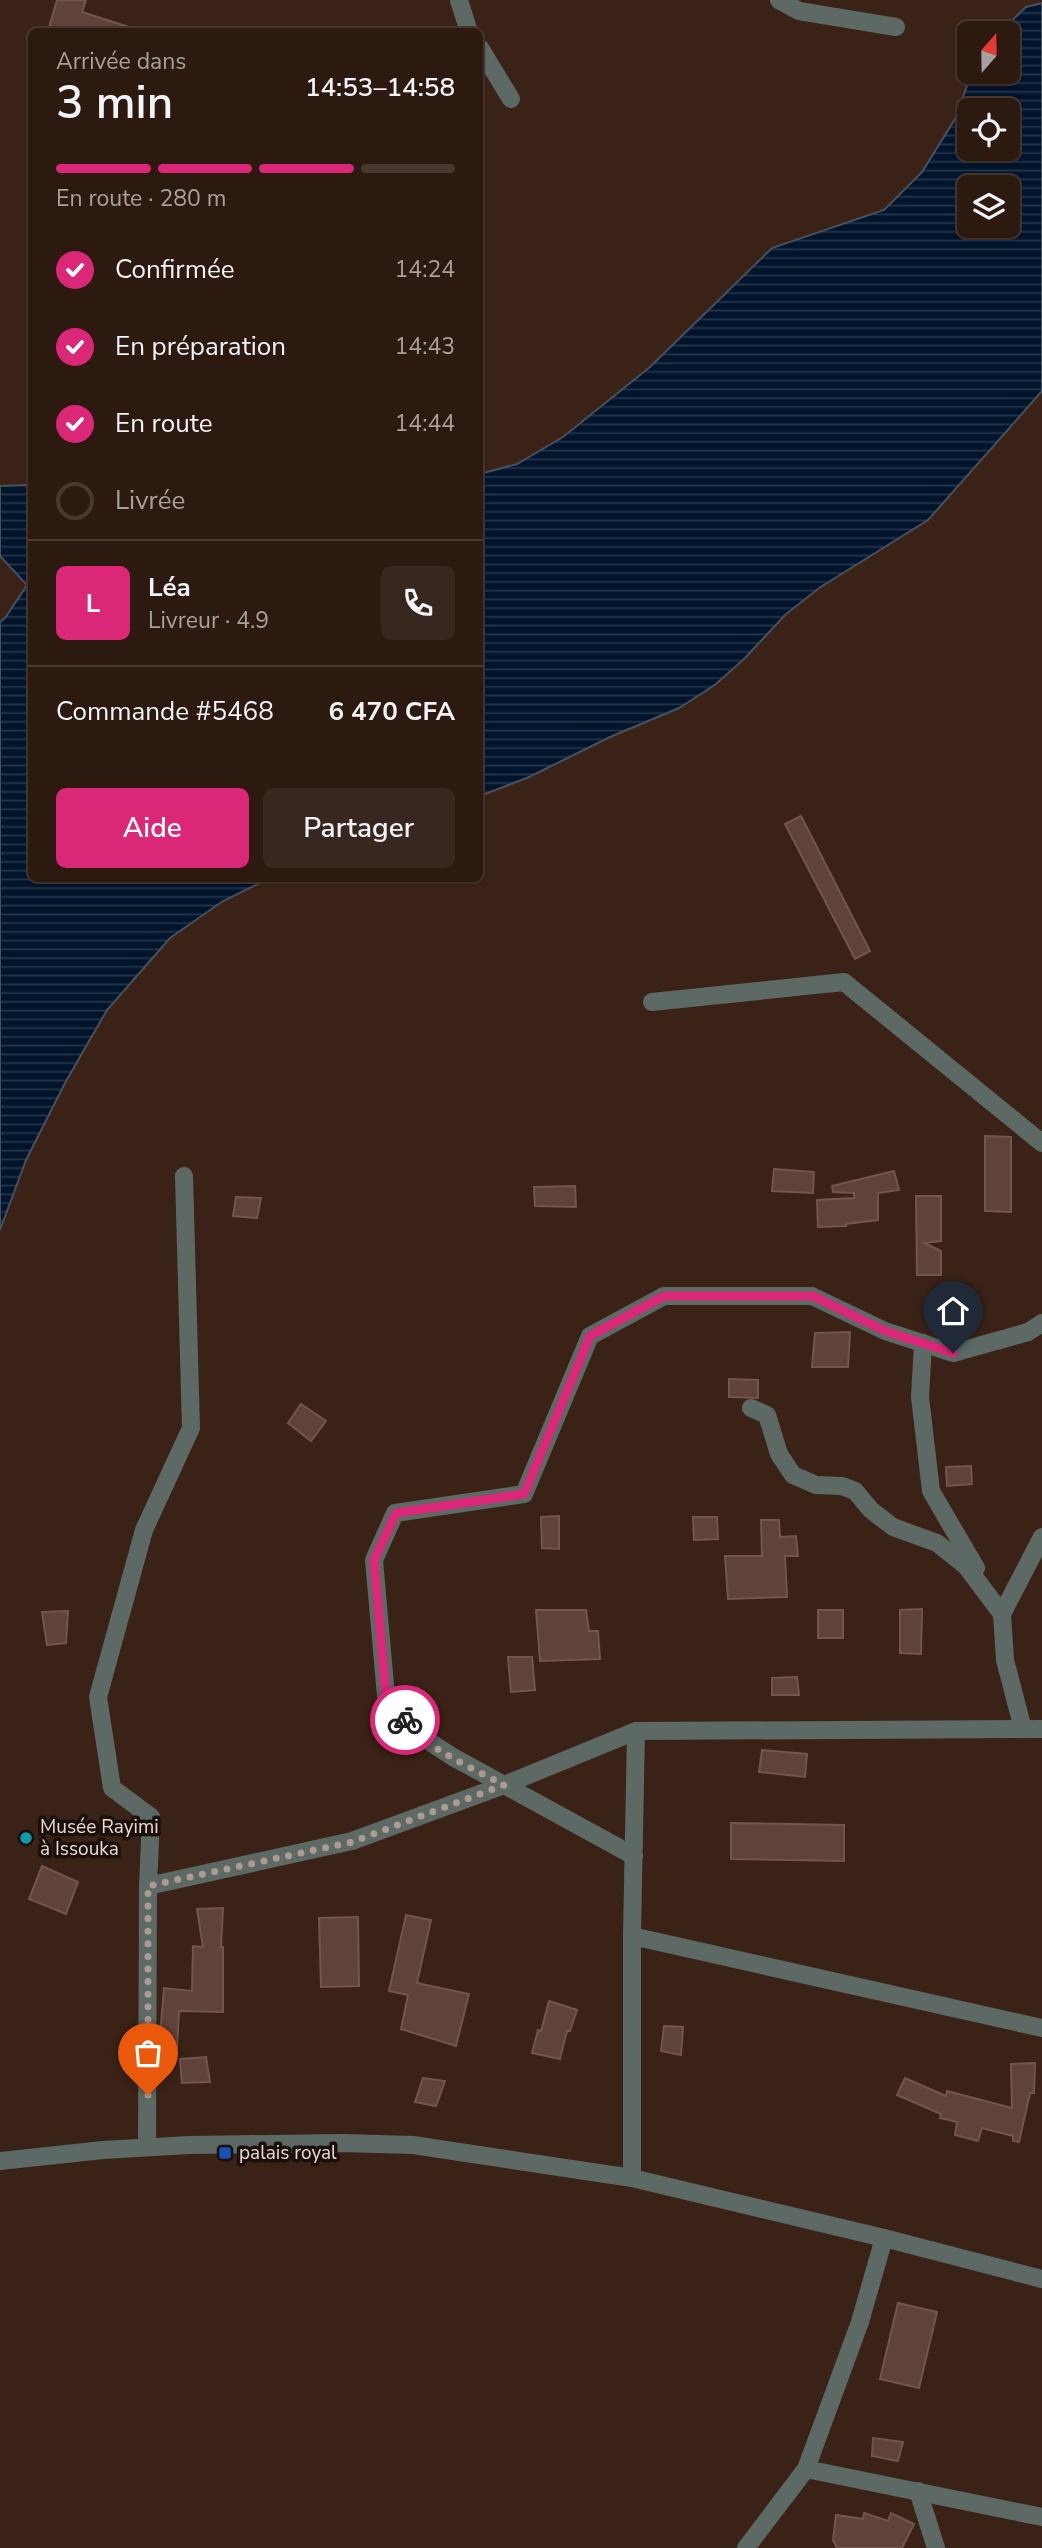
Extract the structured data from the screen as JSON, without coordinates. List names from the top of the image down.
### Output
{
  "places": {
    "other": ["Musée Rayimi à Issouka"],
    "transit": ["palais royal"]
  },
  "north": "top",
  "page": {
    "heading": ["3 min", "Arrivée dans", "14:53–14:58"],
    "panel": [
      "Léa",
      "Livreur · 4.9",
      "Commande #5468",
      "6 470 CFA"
    ],
    "bar": "En route · 280 m",
    "list": [
      ["Confirmée", "14:24"],
      ["En préparation", "14:43"],
      ["En route", "14:44"],
      "Livrée"
    ],
    "round": "L",
    "buttons": ["Aide", "Partager"]
  }
}
